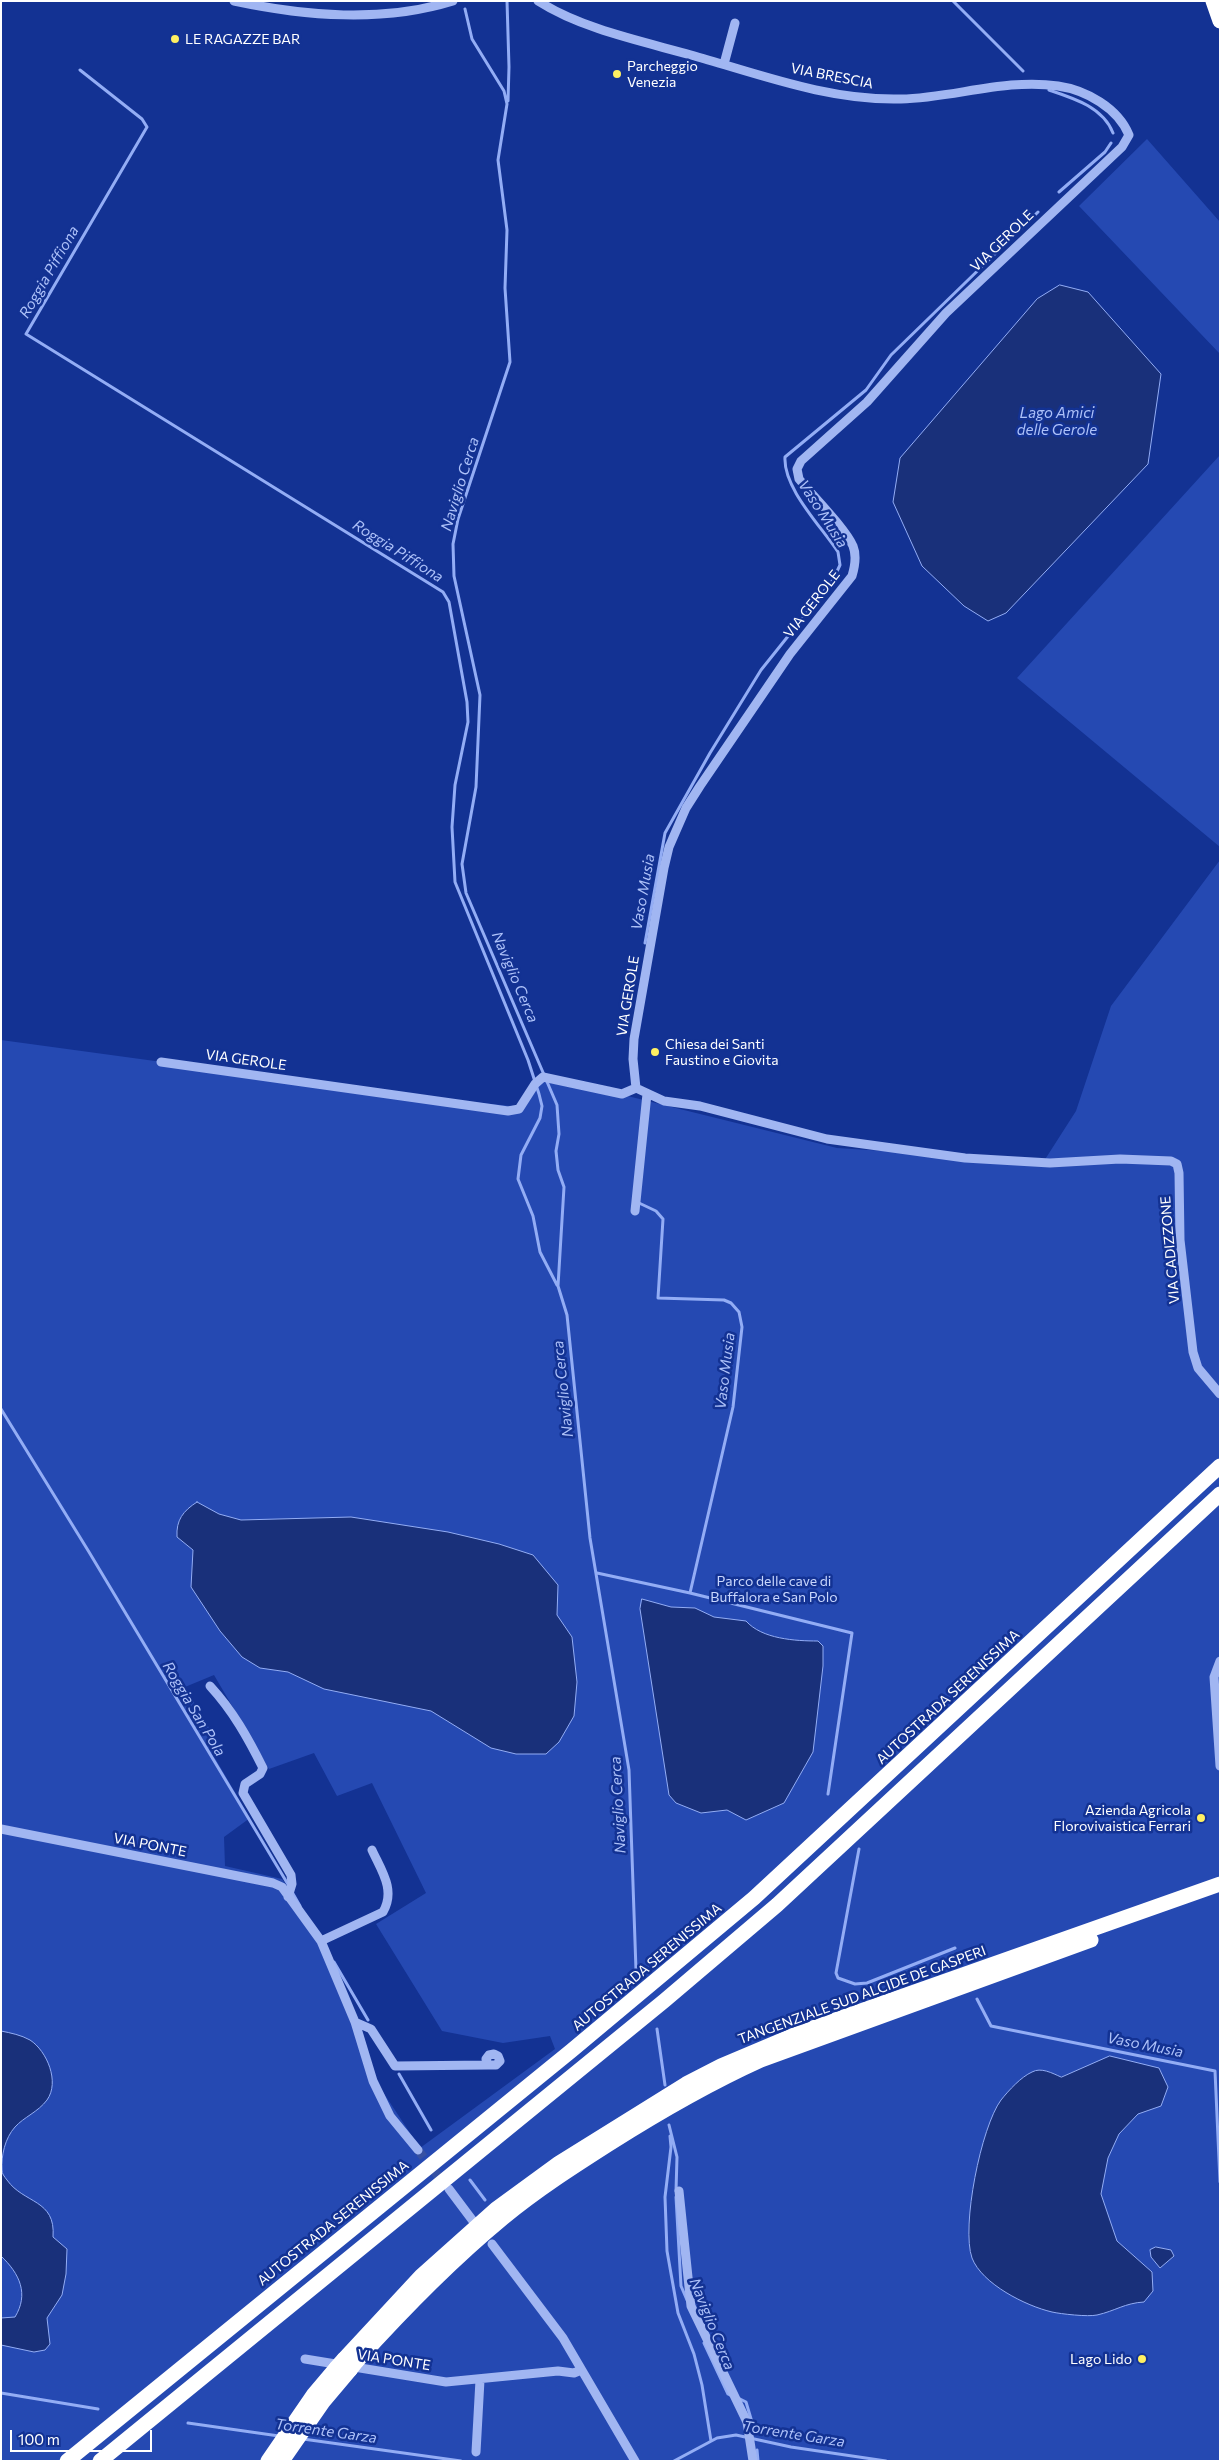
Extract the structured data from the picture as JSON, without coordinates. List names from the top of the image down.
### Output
{
  "streets": {
    "highway": ["AUTOSTRADA SERENISSIMA", "TANGENZIALE SUD ALCIDE DE GASPERI"],
    "street": [
      "VIA BRESCIA",
      "VIA GEROLE",
      "VIA CADIZZONE",
      "VIA PONTE"
    ]
  },
  "crossings": [
    ["VIA BRESCIA", "VIA GEROLE"]
  ],
  "water": [
    "Roggia Piffiona",
    "Lago Amici delle Gerole",
    "Naviglio Cerca",
    "Vaso Musia",
    "Roggia San Pola",
    "Torrente Garza"
  ],
  "parks": ["Parco delle cave di Buffalora e San Polo"],
  "places": [
    "LE RAGAZZE BAR",
    "Parcheggio Venezia",
    "Chiesa dei Santi Faustino e Giovita",
    "Azienda Agricola Florovivaistica Ferrari",
    "Lago Lido"
  ],
  "scale_bar": "100 m"
}
